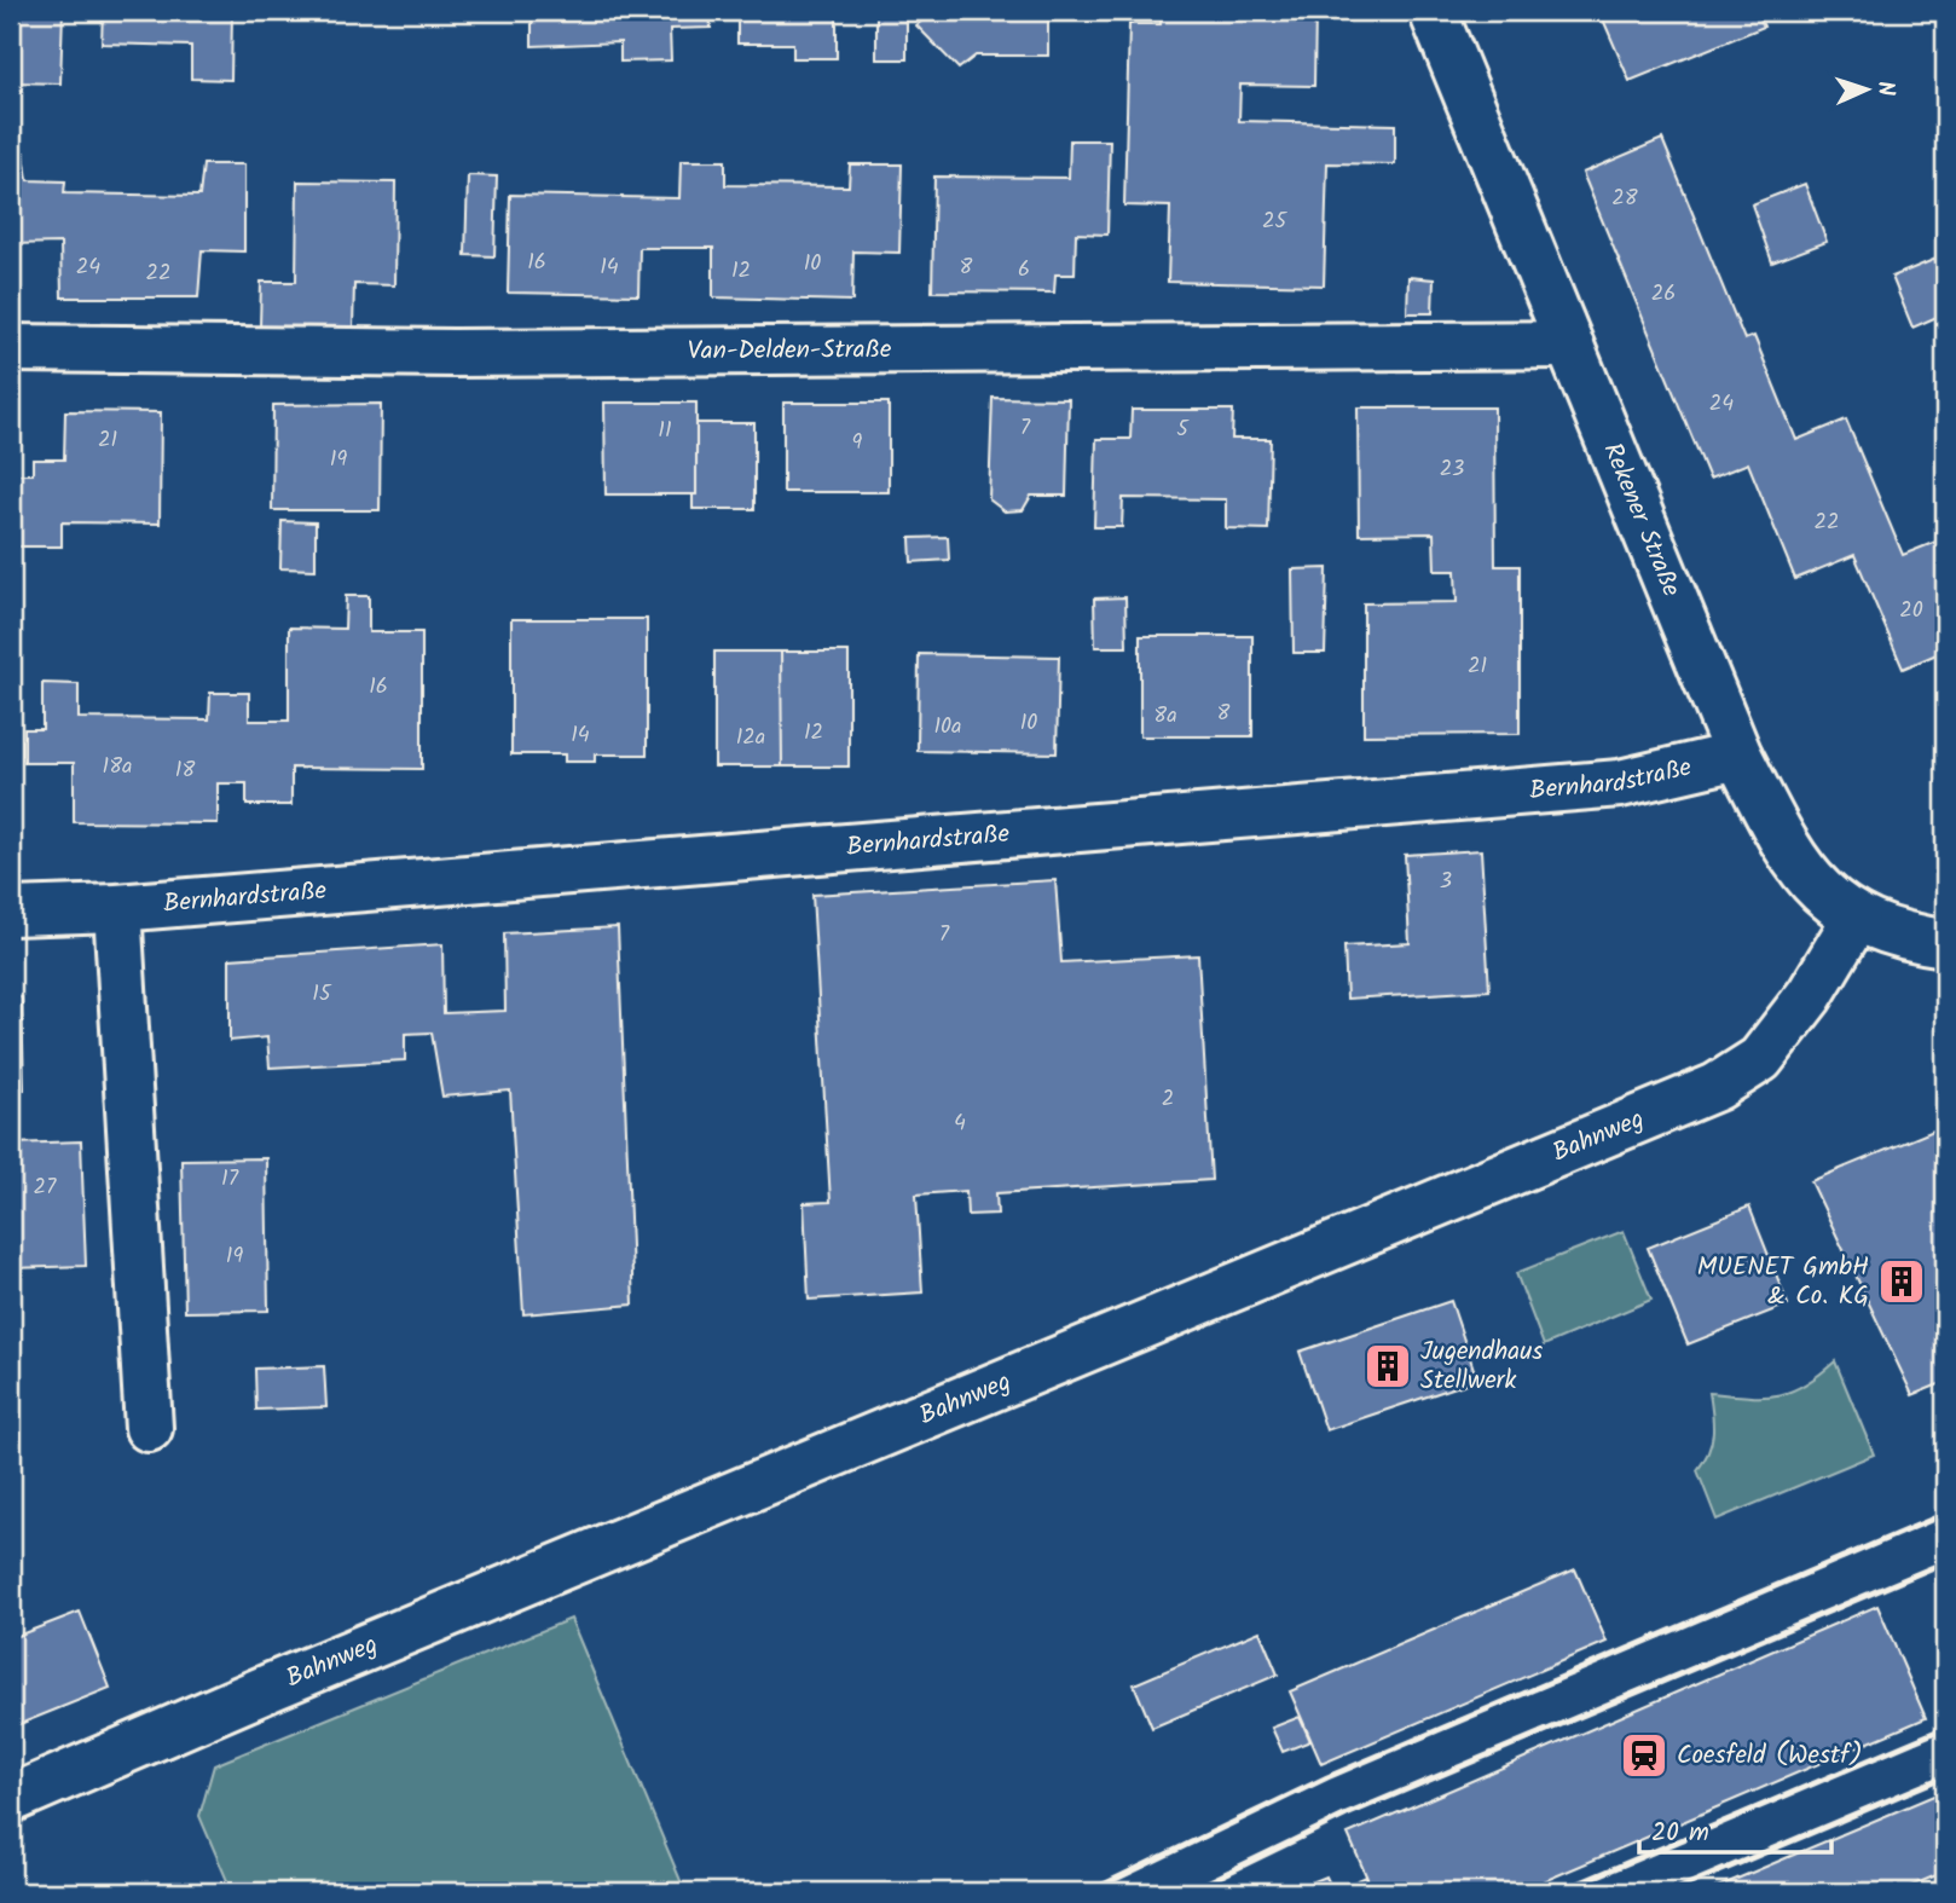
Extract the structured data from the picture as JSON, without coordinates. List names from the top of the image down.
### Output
{
  "streets": {
    "street": [
      "Van-Delden-Straße",
      "Rekener Straße",
      "Bernhardstraße",
      "Bahnweg"
    ]
  },
  "crossings": [
    ["Van-Delden-Straße", "Rekener Straße"],
    ["Rekener Straße", "Bernhardstraße"],
    ["Rekener Straße", "Bahnweg"]
  ],
  "places": {
    "building": ["MUENET GmbH & Co. KG", "Jugendhaus Stellwerk"],
    "station": ["Coesfeld (Westf)"]
  },
  "house_numbers": [
    "28",
    "25",
    "16",
    "10",
    "24",
    "14",
    "8",
    "6",
    "12",
    "22",
    "26",
    "24",
    "7",
    "5",
    "11",
    "21",
    "9",
    "19",
    "23",
    "22",
    "20",
    "21",
    "16",
    "8",
    "8a",
    "10",
    "10a",
    "12",
    "14",
    "12a",
    "18a",
    "18",
    "3",
    "7",
    "15",
    "2",
    "4",
    "17",
    "27",
    "19"
  ],
  "scale_bar": "20 m",
  "north": "right"
}
